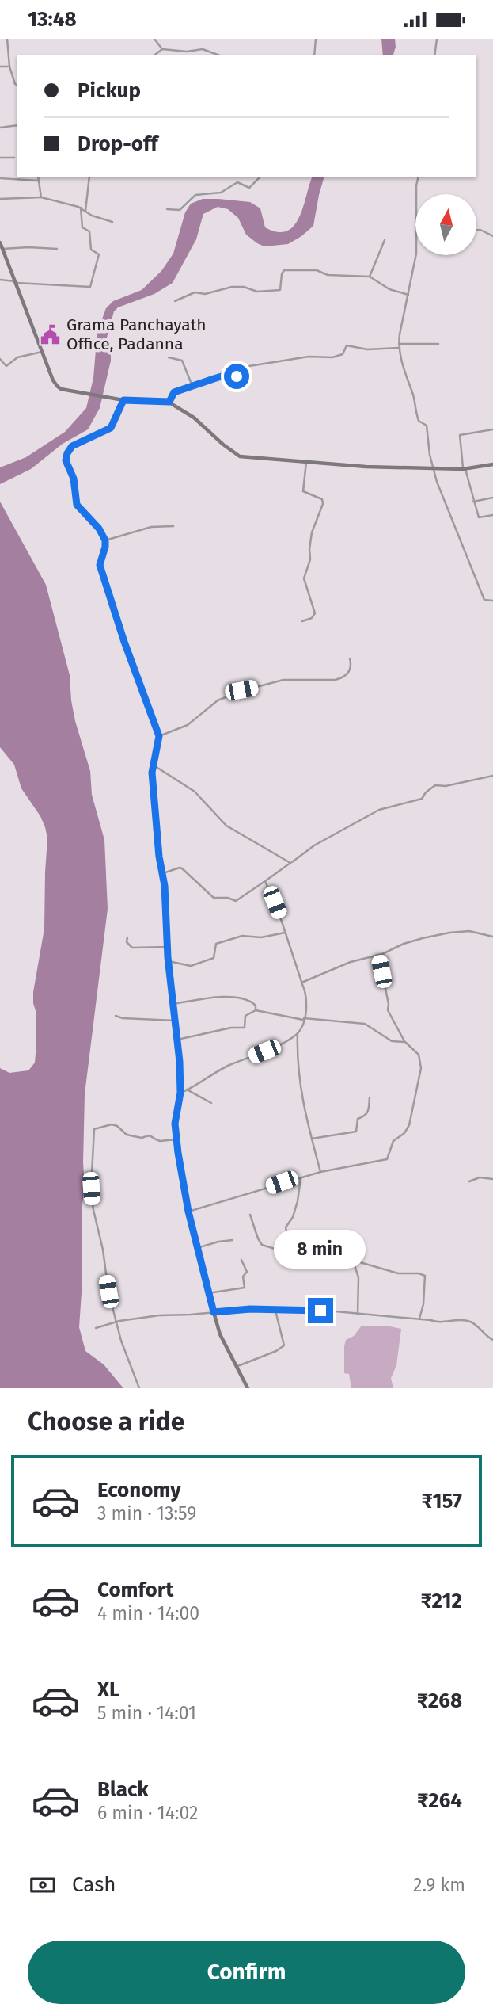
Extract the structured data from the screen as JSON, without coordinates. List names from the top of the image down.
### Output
{
  "places": {
    "public building": ["Grama Panchayath Office, Padanna"]
  },
  "north": "top",
  "page": {
    "status": "13:48",
    "banner": ["Pickup", "Drop-off"],
    "bubble": "8 min",
    "heading": "Choose a ride",
    "list": [
      {
        "name": "Economy",
        "note": "3 min · 13:59",
        "value": "₹157"
      },
      {
        "name": "Comfort",
        "note": "4 min · 14:00",
        "value": "₹212"
      },
      {
        "name": "XL",
        "note": "5 min · 14:01",
        "value": "₹268"
      },
      {
        "name": "Black",
        "note": "6 min · 14:02",
        "value": "₹264"
      }
    ],
    "pay": ["Cash", "2.9 km"],
    "buttons": "Confirm"
  }
}
